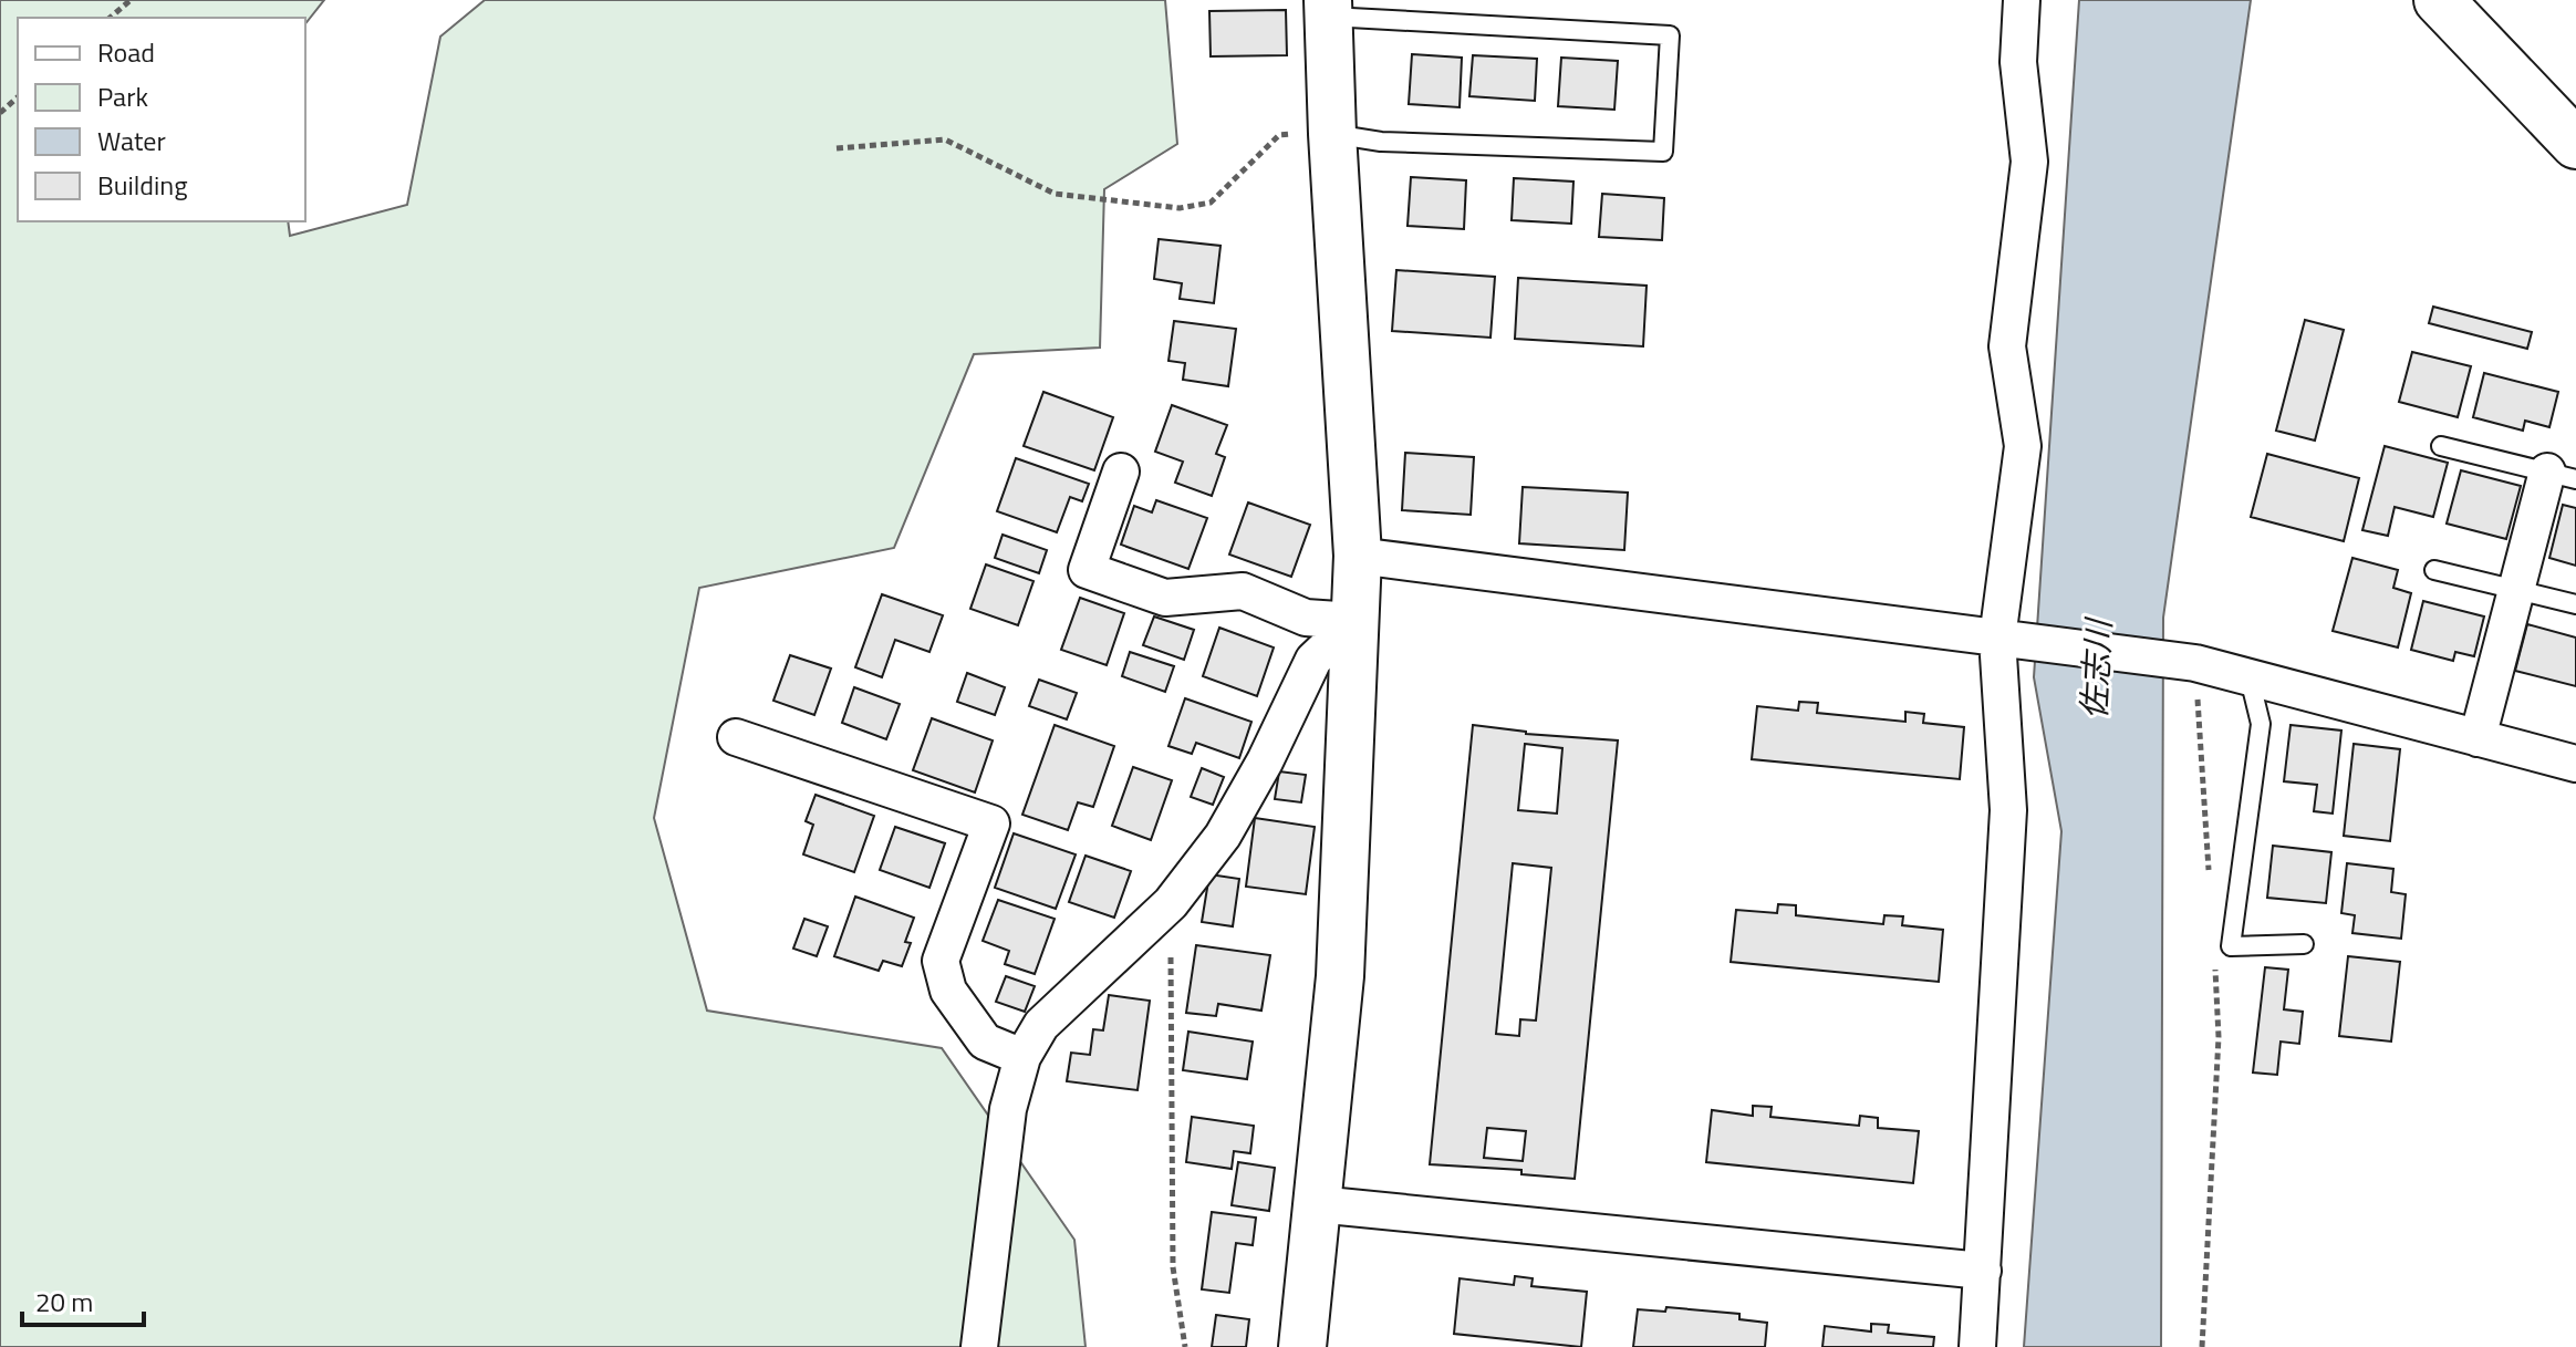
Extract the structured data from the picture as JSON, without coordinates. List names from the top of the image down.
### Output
{
  "water": ["佐志川"],
  "legend": [
    "Road",
    "Park",
    "Water",
    "Building"
  ],
  "scale_bar": "20 m"
}
